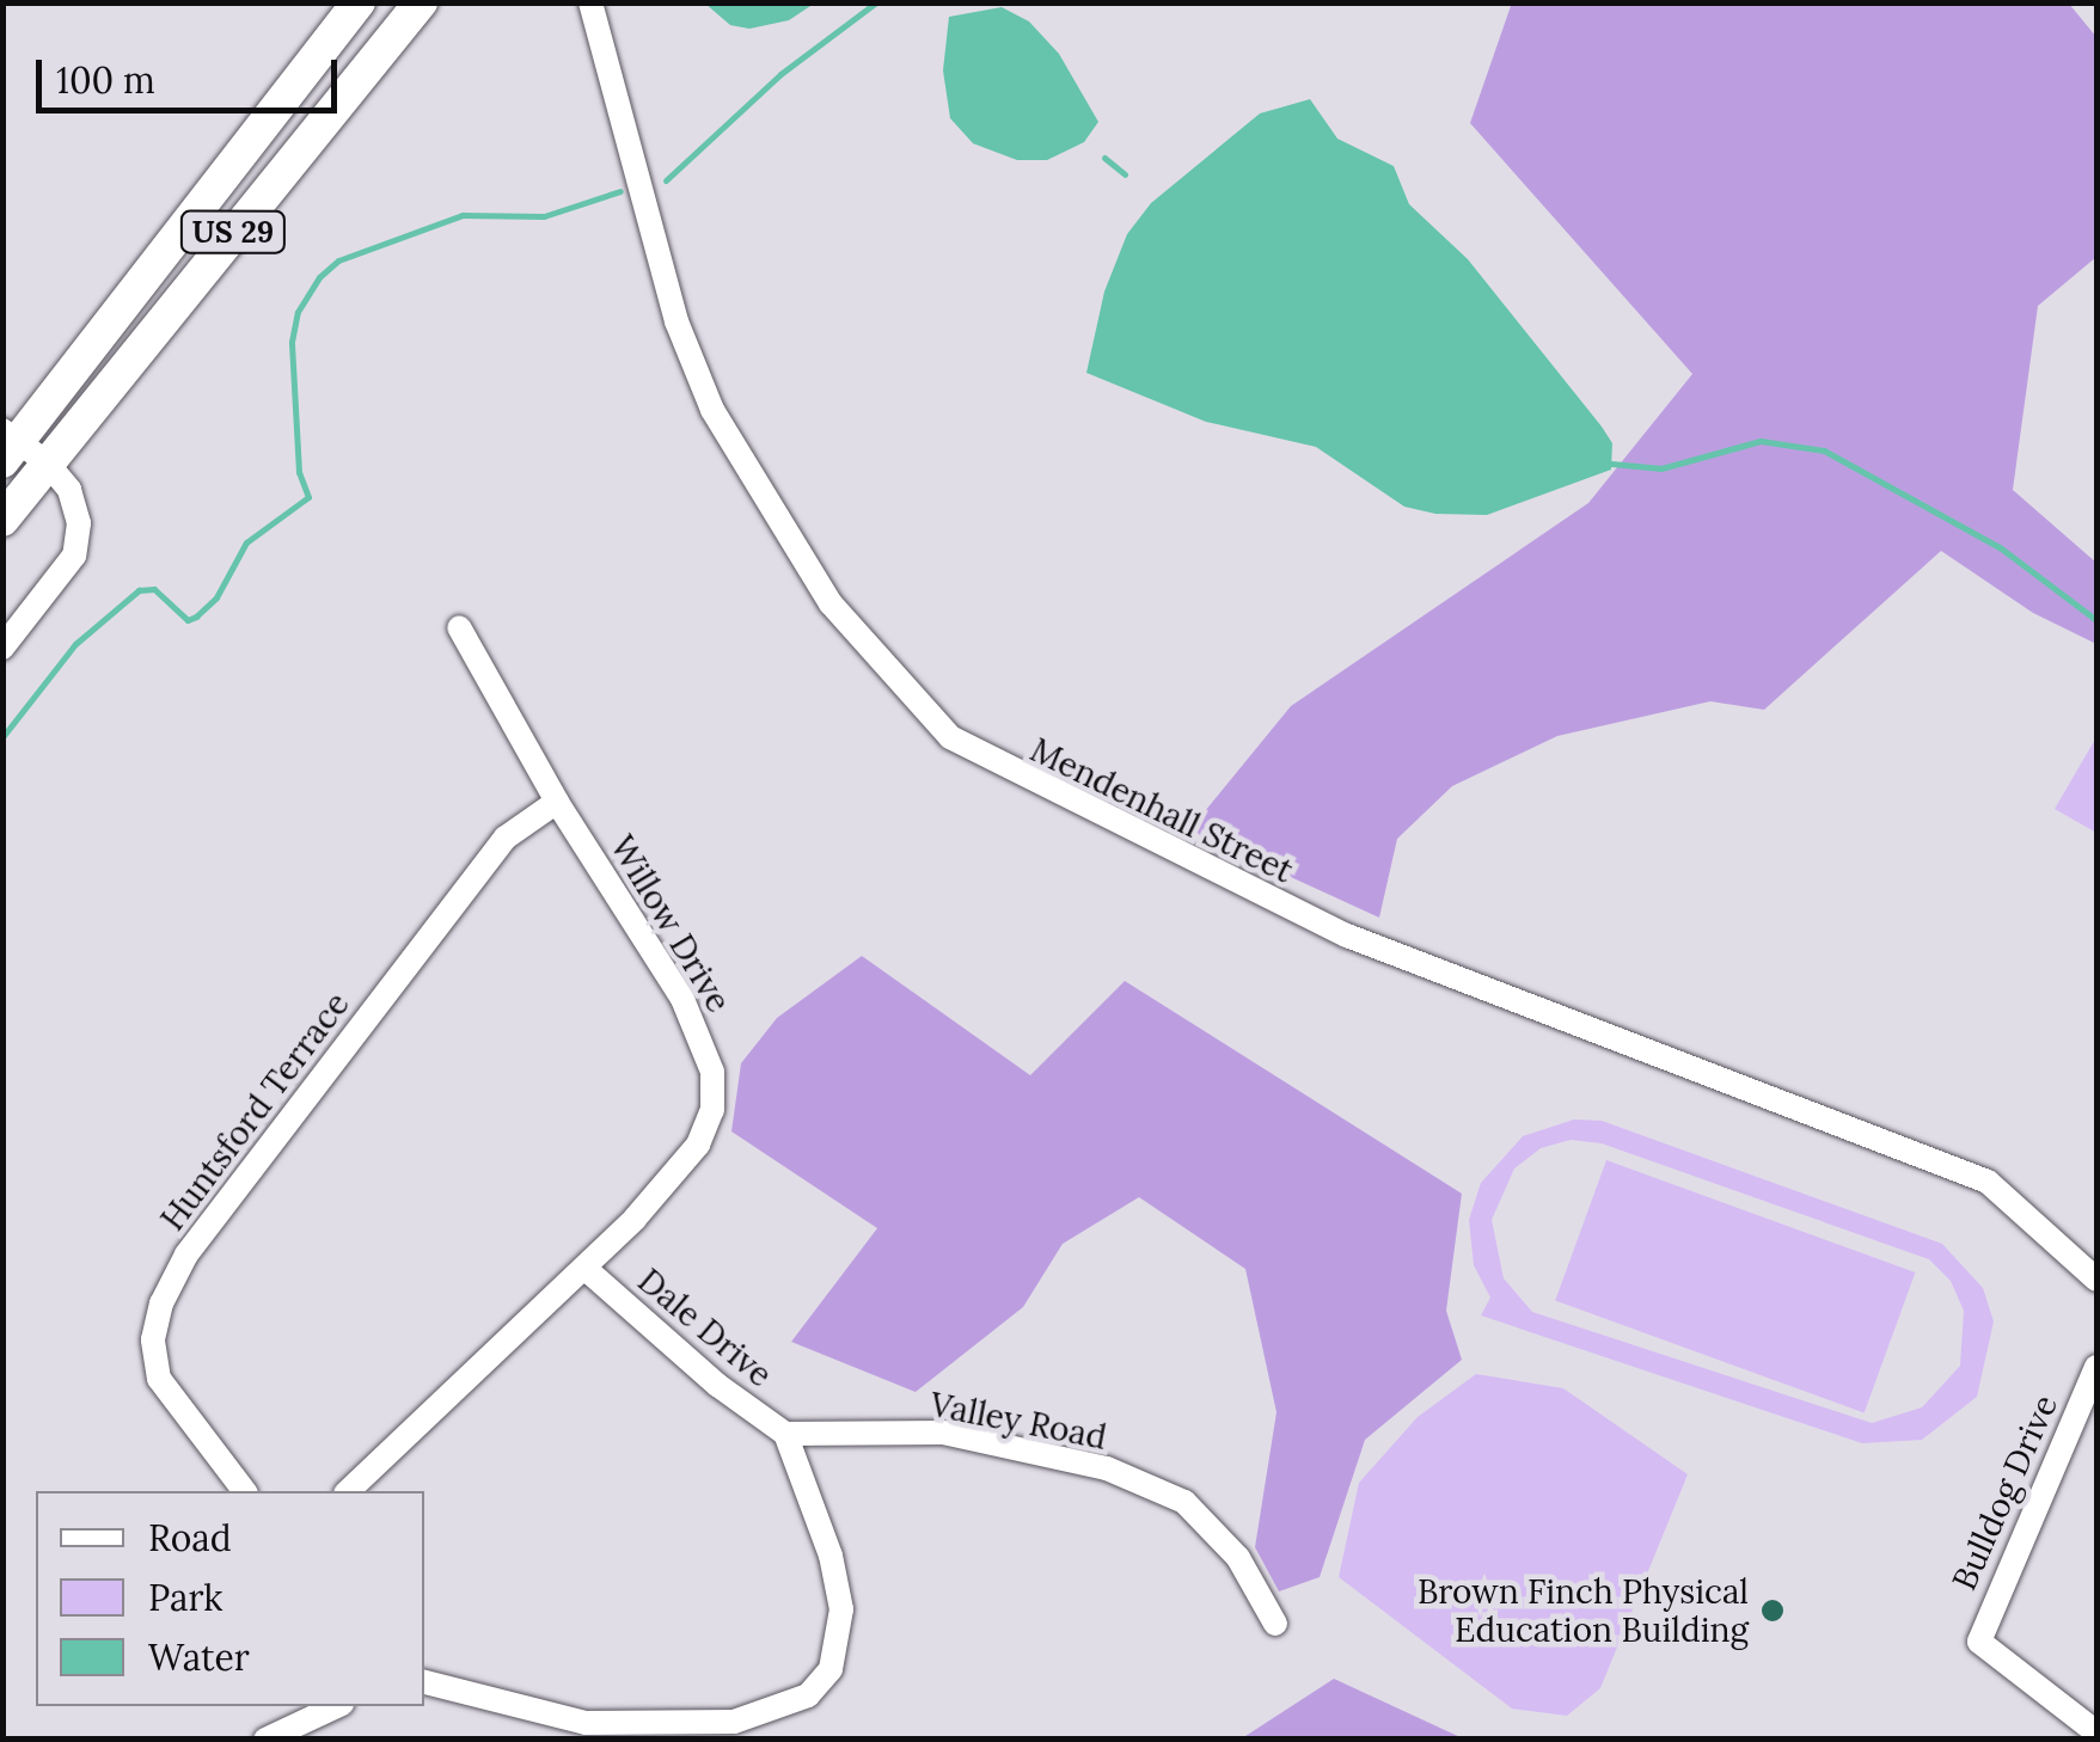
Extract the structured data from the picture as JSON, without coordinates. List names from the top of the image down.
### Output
{
  "streets": {
    "highway": ["US 29"],
    "street": [
      "Mendenhall Street",
      "Willow Drive",
      "Huntsford Terrace",
      "Dale Drive",
      "Valley Road",
      "Bulldog Drive"
    ]
  },
  "crossings": [
    ["Willow Drive", "Huntsford Terrace"],
    ["Willow Drive", "Dale Drive"],
    ["Dale Drive", "Valley Road"]
  ],
  "places": ["Brown Finch Physical Education Building"],
  "legend": ["Road", "Park", "Water"],
  "scale_bar": "100 m"
}
